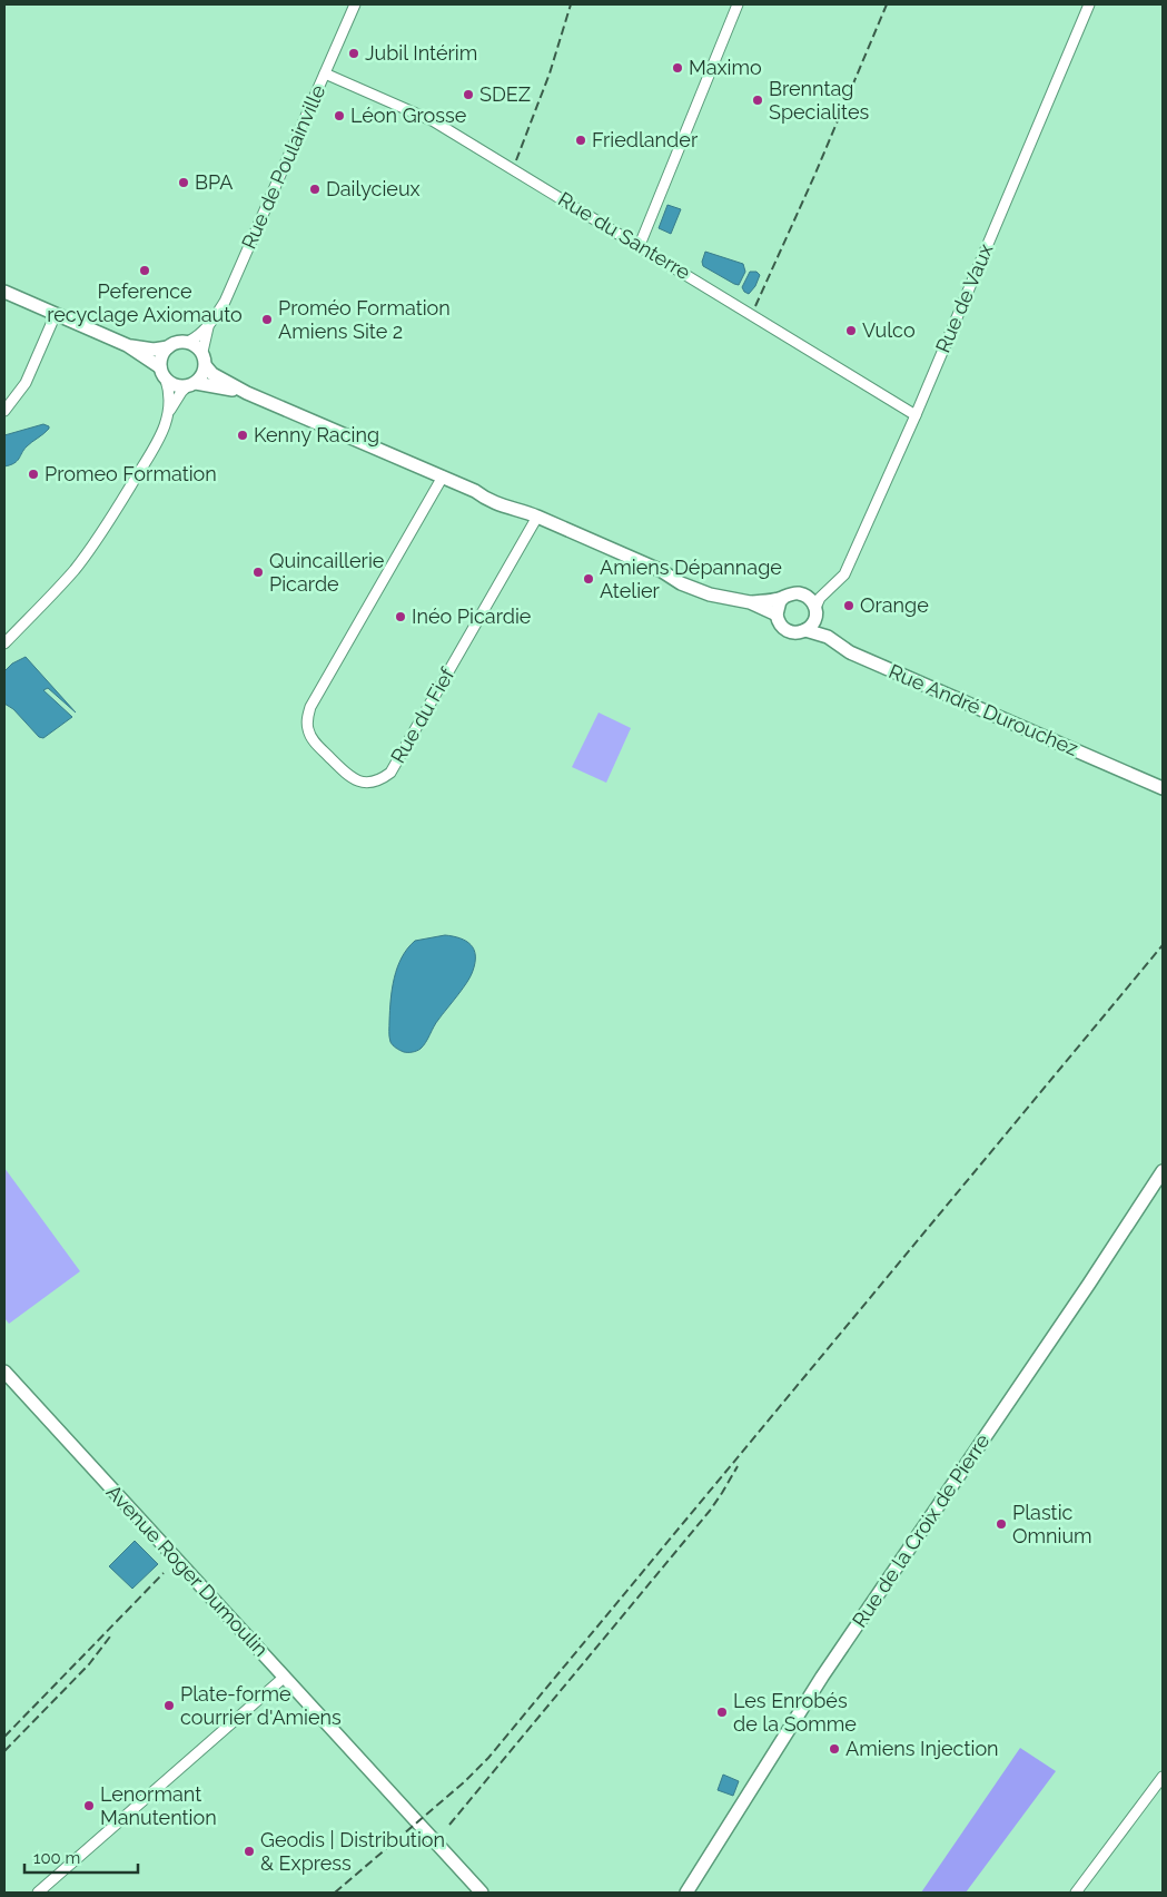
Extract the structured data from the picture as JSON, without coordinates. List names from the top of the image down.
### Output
{
  "streets": {
    "main road": ["Rue André Durouchez", "Rue de la Croix de Pierre", "Avenue Roger Dumoulin"],
    "street": [
      "Rue de Poulainville",
      "Rue du Santerre",
      "Rue de Vaux",
      "Rue du Fief"
    ]
  },
  "crossings": [
    ["Rue de Poulainville", "Rue du Santerre"],
    ["Rue du Santerre", "Rue de Vaux"],
    ["Rue de Vaux", "Rue André Durouchez"]
  ],
  "places": [
    "Jubil Intérim",
    "Maximo",
    "SDEZ",
    "Brenntag Specialites",
    "Léon Grosse",
    "Friedlander",
    "BPA",
    "Dailycieux",
    "Peference recyclage Axiomauto",
    "Proméo Formation Amiens Site 2",
    "Vulco",
    "Kenny Racing",
    "Promeo Formation",
    "Quincaillerie Picarde",
    "Amiens Dépannage Atelier",
    "Orange",
    "Inéo Picardie",
    "Plastic Omnium",
    "Plate-forme courrier d'Amiens",
    "Les Enrobés de la Somme",
    "Amiens Injection",
    "Lenormant Manutention",
    "Geodis | Distribution & Express"
  ],
  "scale_bar": "100 m"
}
